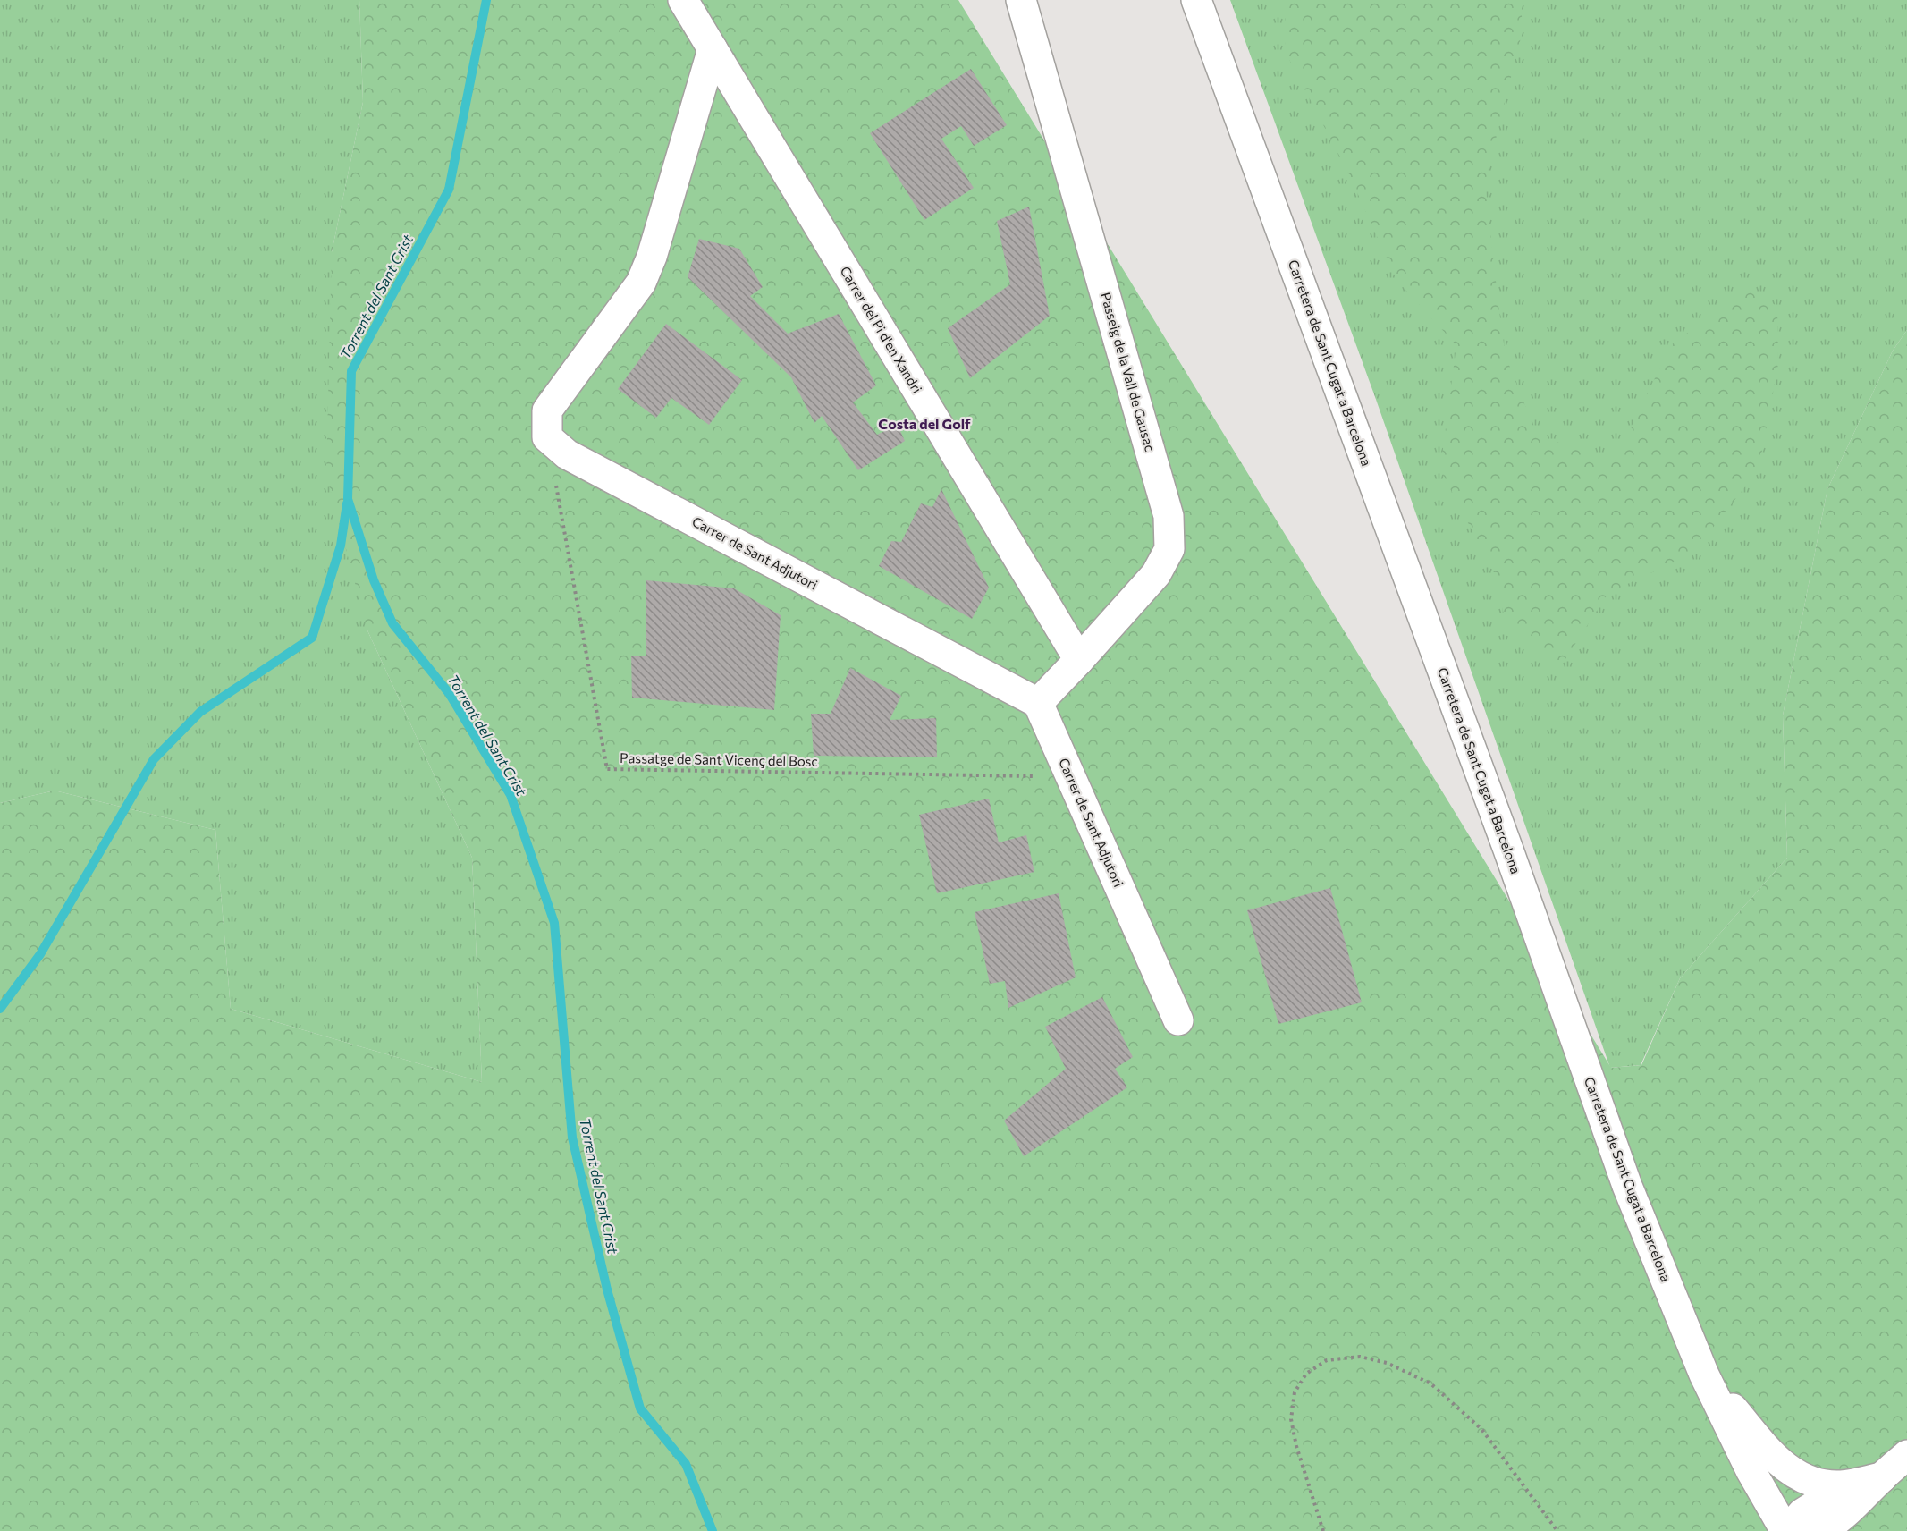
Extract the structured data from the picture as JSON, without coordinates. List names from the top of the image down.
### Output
{
  "streets": {
    "street": [
      "Carrer del Pi d'en Xandri",
      "Carretera de Sant Cugat a Barcelona",
      "Passeig de la Vall de Gausac",
      "Carrer de Sant Adjutori"
    ],
    "path": ["Passatge de Sant Vicenç del Bosc"]
  },
  "crossings": [
    ["Carrer del Pi d'en Xandri", "Passeig de la Vall de Gausac"],
    ["Passeig de la Vall de Gausac", "Carrer de Sant Adjutori"],
    ["Carrer de Sant Adjutori", "Passatge de Sant Vicenç del Bosc"]
  ],
  "districts": ["Costa del Golf"],
  "water": ["Torrent del Sant Crist"]
}
